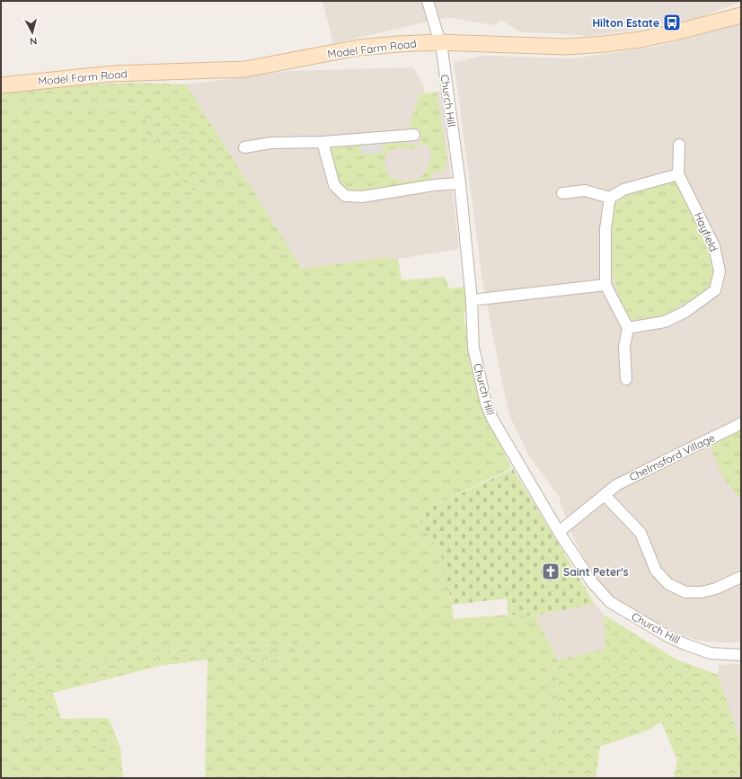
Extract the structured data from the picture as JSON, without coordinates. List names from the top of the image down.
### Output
{
  "streets": {
    "main road": ["Model Farm Road"],
    "street": ["Church Hill", "Hayfield", "Chelmsford Village"]
  },
  "crossings": [
    ["Model Farm Road", "Church Hill"],
    ["Church Hill", "Chelmsford Village"]
  ],
  "places": {
    "bus stop": ["Hilton Estate"],
    "church": ["Saint Peter's"]
  },
  "north": "bottom"
}
